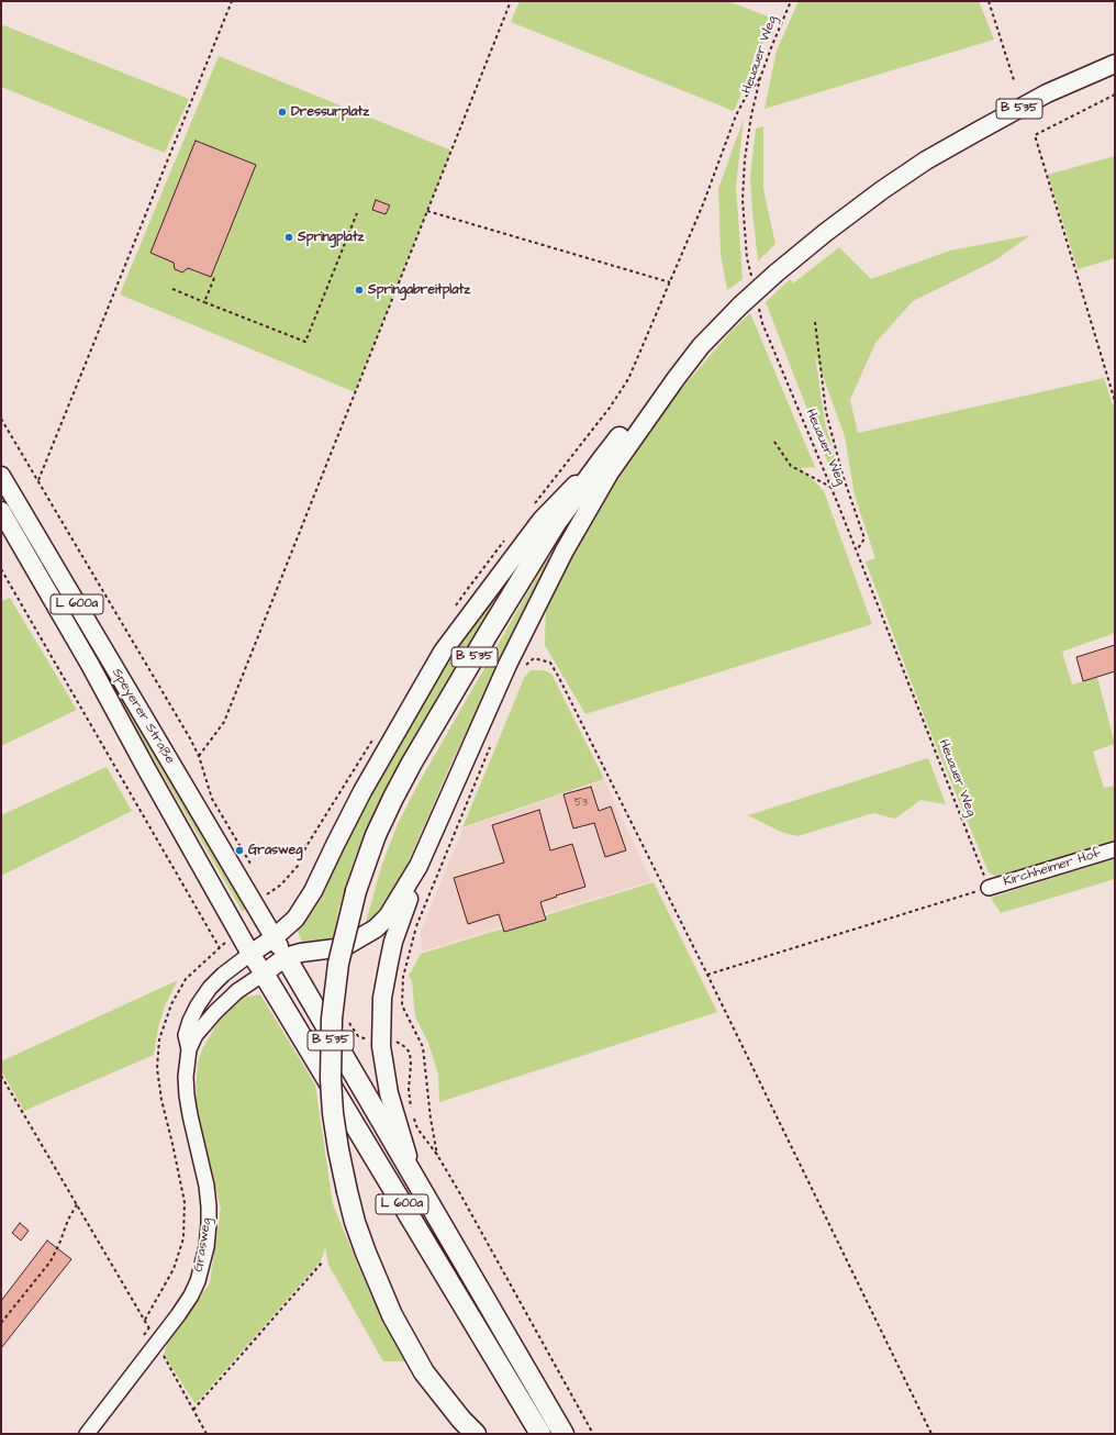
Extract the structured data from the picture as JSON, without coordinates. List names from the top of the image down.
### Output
{
  "streets": {
    "highway": ["B 535", "L 600a"],
    "main road": ["Speyerer Straße"],
    "street": ["Kirchheimer Hof", "Grasweg"],
    "path": ["Heuauer Weg"]
  },
  "crossings": [
    ["Heuauer Weg", "Kirchheimer Hof"],
    ["B 535", "L 600a"],
    ["L 600a", "Speyerer Straße"],
    ["L 600a", "Grasweg"],
    ["Speyerer Straße", "Grasweg"]
  ],
  "places": [
    "Dressurplatz",
    "Springplatz",
    "Springabreitplatz",
    "Grasweg"
  ],
  "house_numbers": ["53"]
}
